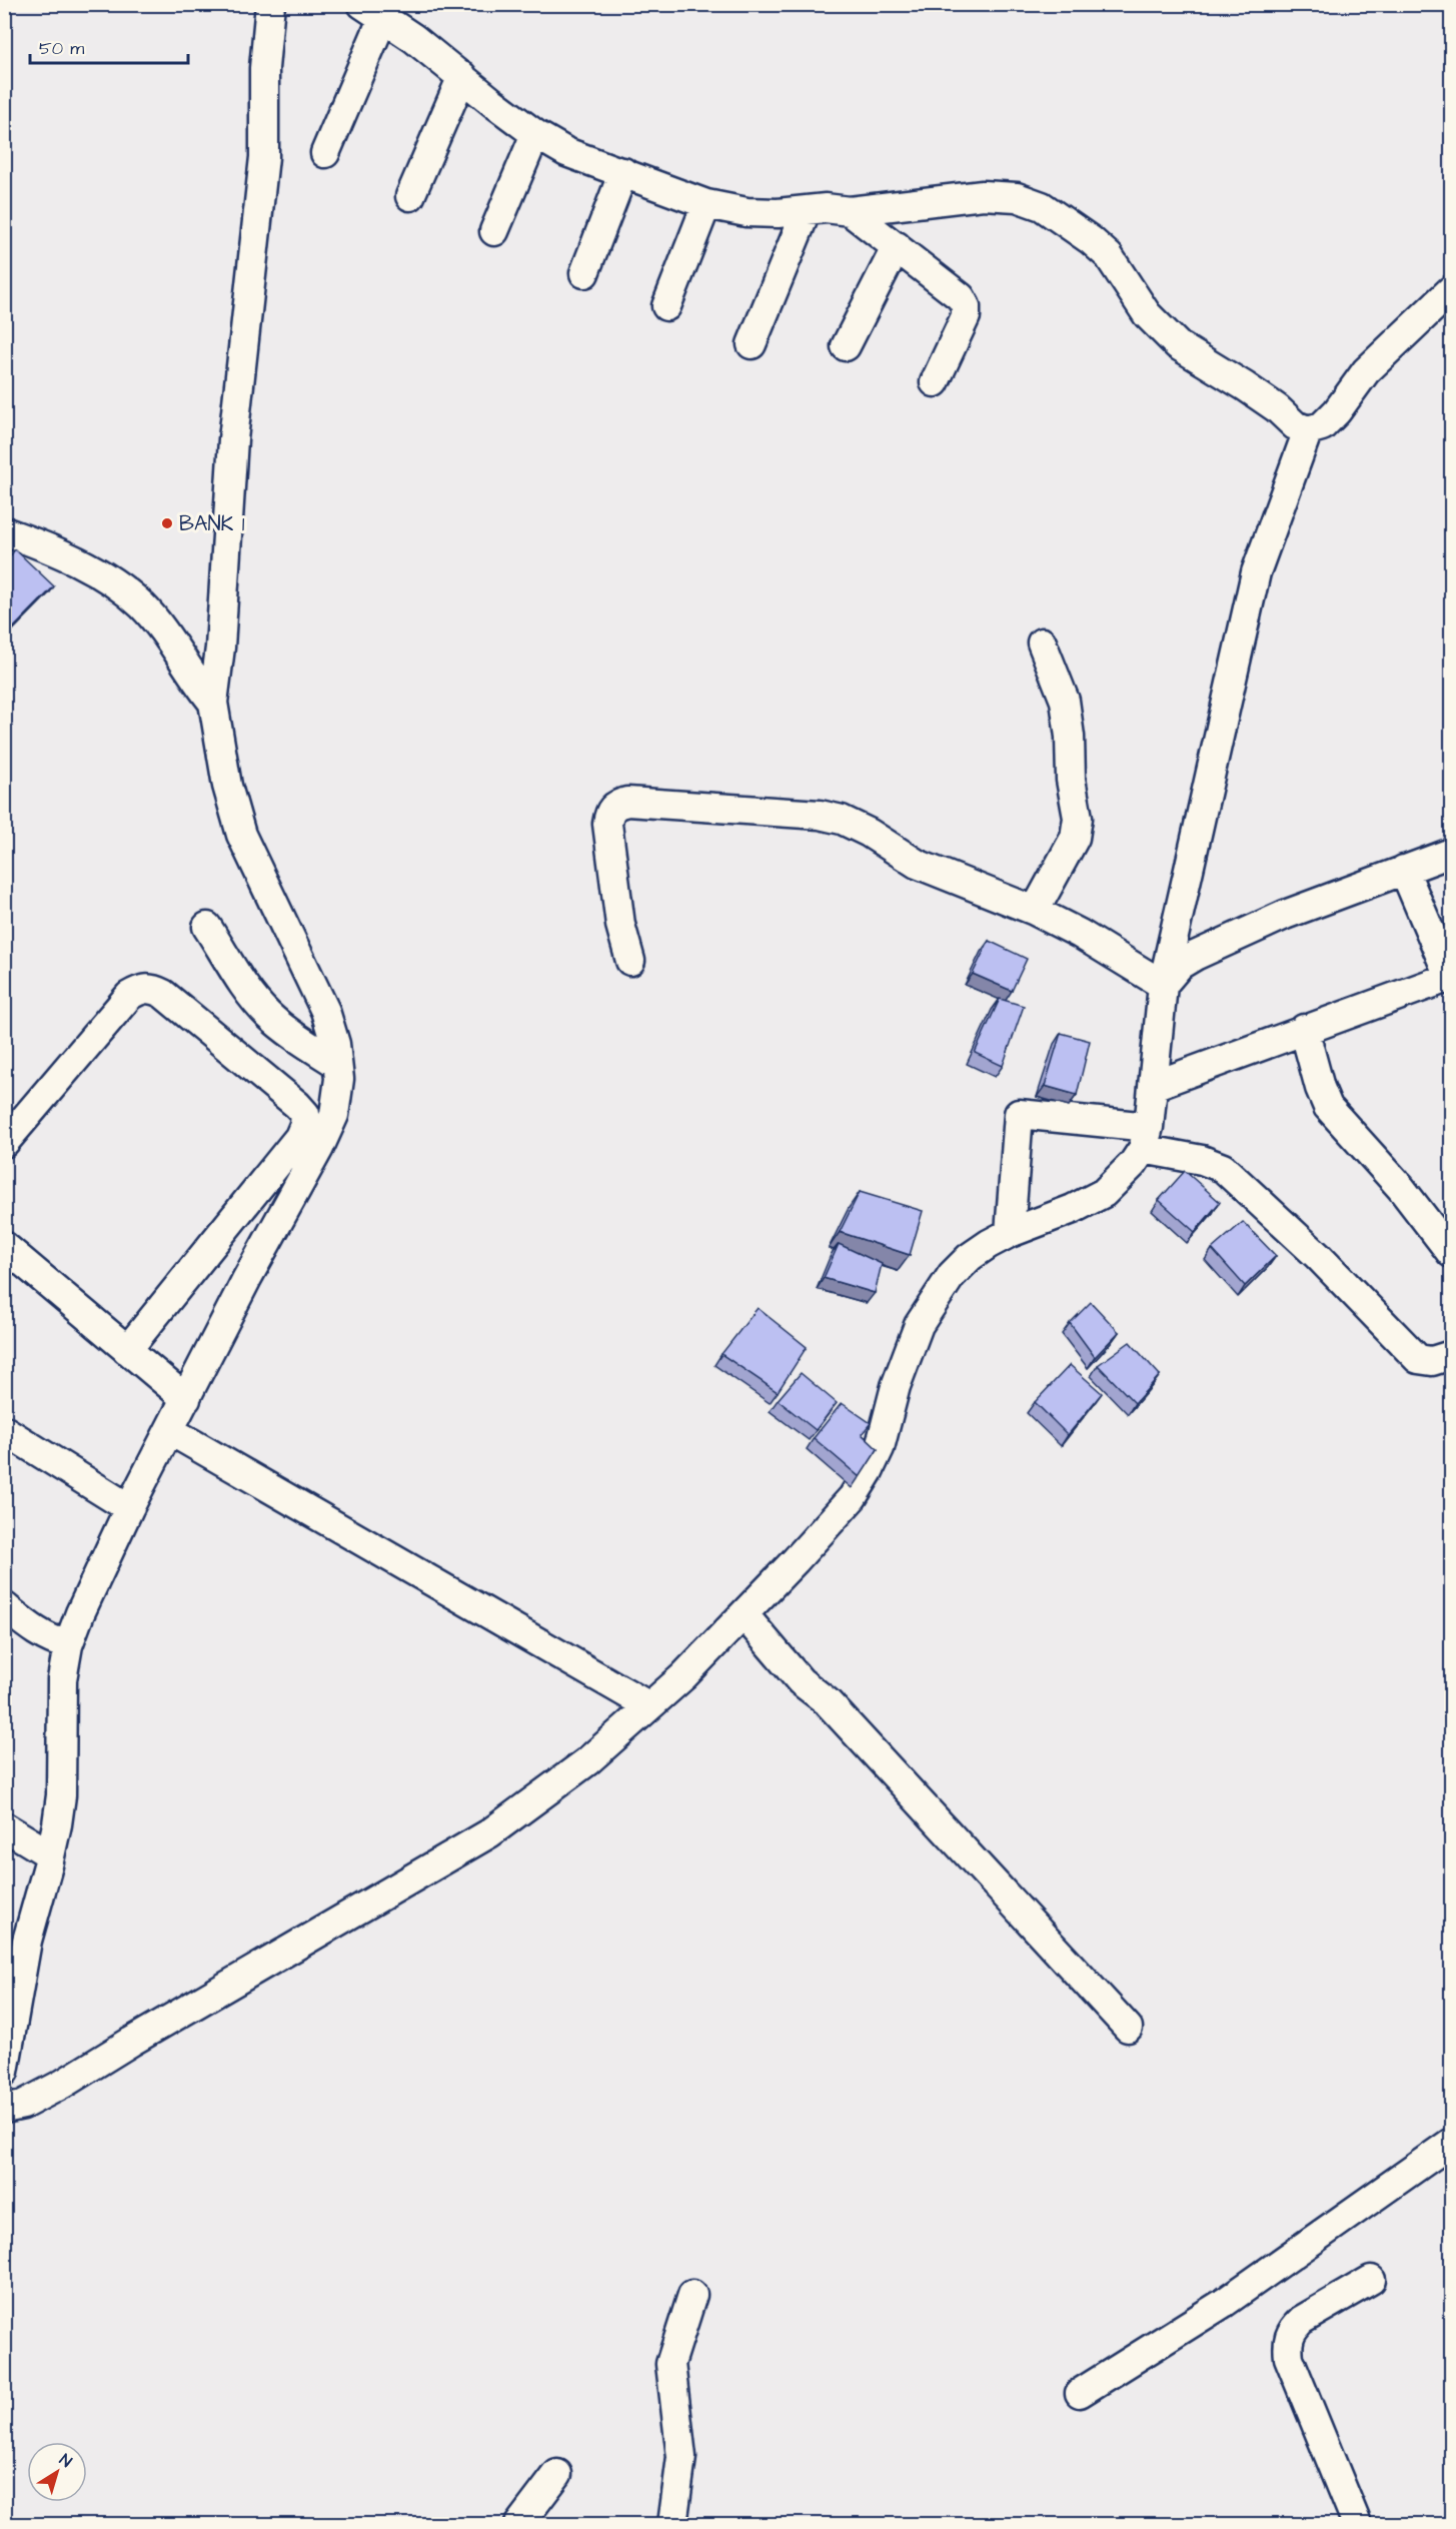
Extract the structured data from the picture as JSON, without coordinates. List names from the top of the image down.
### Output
{
  "places": ["BANK 1"],
  "scale_bar": "50 m",
  "north": "top right"
}
